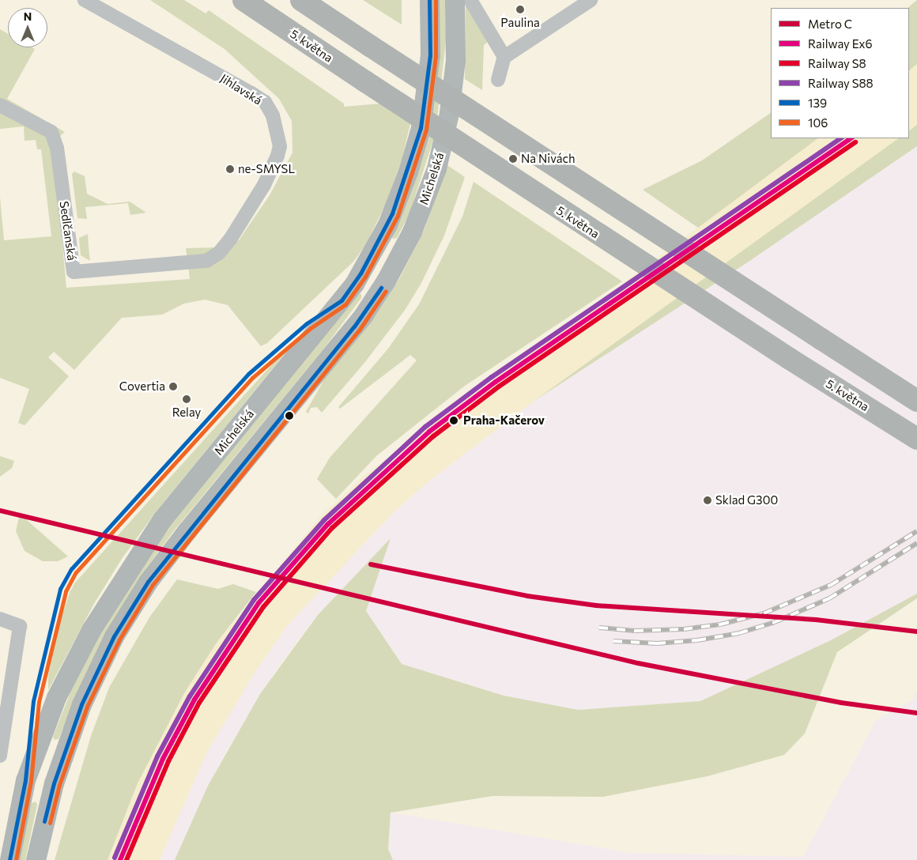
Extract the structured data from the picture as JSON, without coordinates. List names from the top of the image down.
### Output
{
  "streets": {
    "highway": ["5. května"],
    "main road": ["Michelská"],
    "street": ["Jihlavská", "Sedlčanská"]
  },
  "crossings": [
    ["Jihlavská", "Sedlčanská"]
  ],
  "places": [
    "Paulina",
    "Na Nivách",
    "ne-SMYSL",
    "Covertia",
    "Relay",
    "Praha-Kačerov",
    "Sklad G300"
  ],
  "lines": [
    "transit line 139",
    "transit line 106",
    "rail line Ex6",
    "rail line S88",
    "rail line S8",
    "metro line C"
  ],
  "legend": [
    "Metro C",
    "Railway Ex6",
    "Railway S8",
    "Railway S88",
    "139",
    "106"
  ],
  "north": "top"
}
